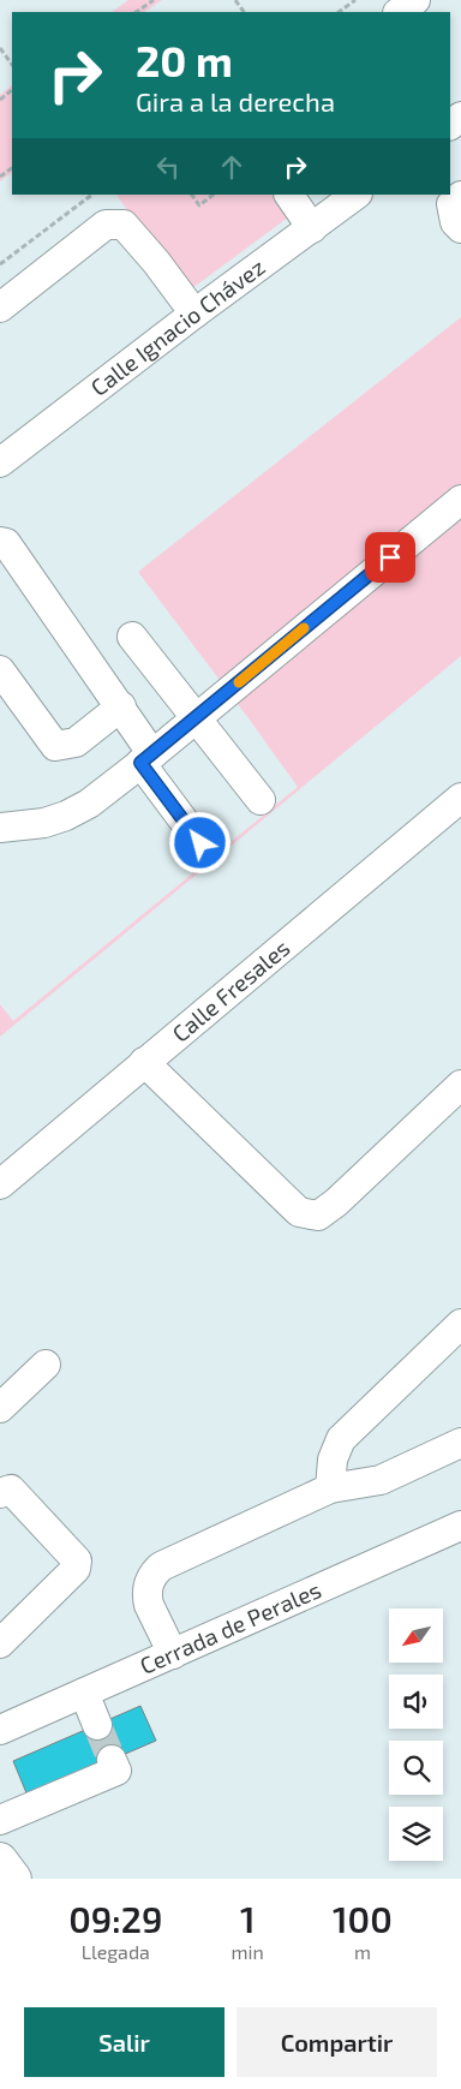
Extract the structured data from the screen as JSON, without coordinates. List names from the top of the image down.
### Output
{
  "streets": {
    "street": ["Calle Ignacio Chávez", "Calle Fresales", "Cerrada de Perales"]
  },
  "north": "bottom left",
  "page": {
    "turn": ["20 m", "Gira a la derecha"],
    "eta": [
      "09:29",
      "Llegada",
      "1",
      "min",
      "100",
      "m"
    ],
    "buttons": ["Salir", "Compartir"]
  }
}
